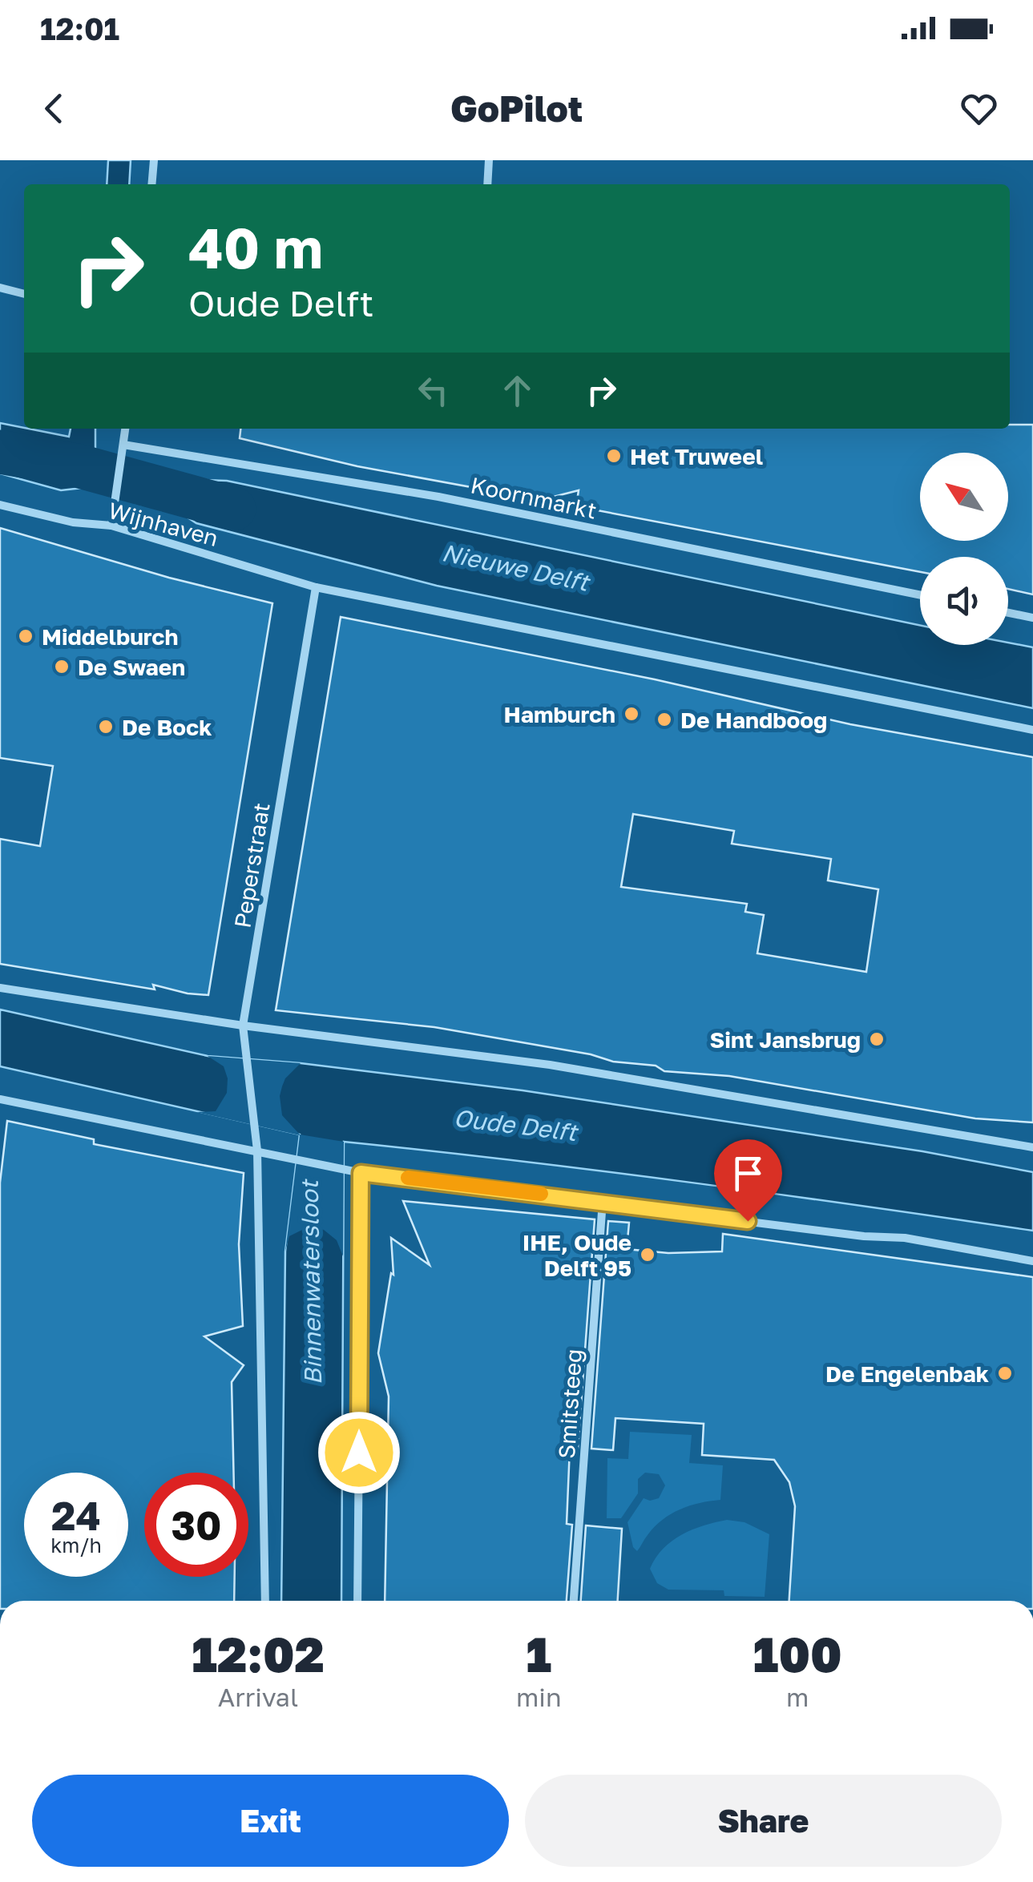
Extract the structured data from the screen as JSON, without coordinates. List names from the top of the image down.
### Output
{
  "streets": {
    "street": [
      "Koornmarkt",
      "Wijnhaven",
      "Peperstraat",
      "Smitsteeg"
    ]
  },
  "crossings": [
    ["Wijnhaven", "Peperstraat"]
  ],
  "water": ["Nieuwe Delft", "Oude Delft", "Binnenwatersloot"],
  "places": [
    "Het Truweel",
    "Middelburch",
    "De Swaen",
    "Hamburch",
    "De Handboog",
    "De Bock",
    "Sint Jansbrug",
    "IHE, Oude Delft 95",
    "De Engelenbak"
  ],
  "north": "top left",
  "page": {
    "status": "12:01",
    "header": "GoPilot",
    "turn": ["40 m", "Oude Delft"],
    "speed": "24 km/h",
    "limit": "30",
    "eta": [
      "12:02",
      "Arrival",
      "1",
      "min",
      "100",
      "m"
    ],
    "buttons": ["Exit", "Share"]
  }
}
